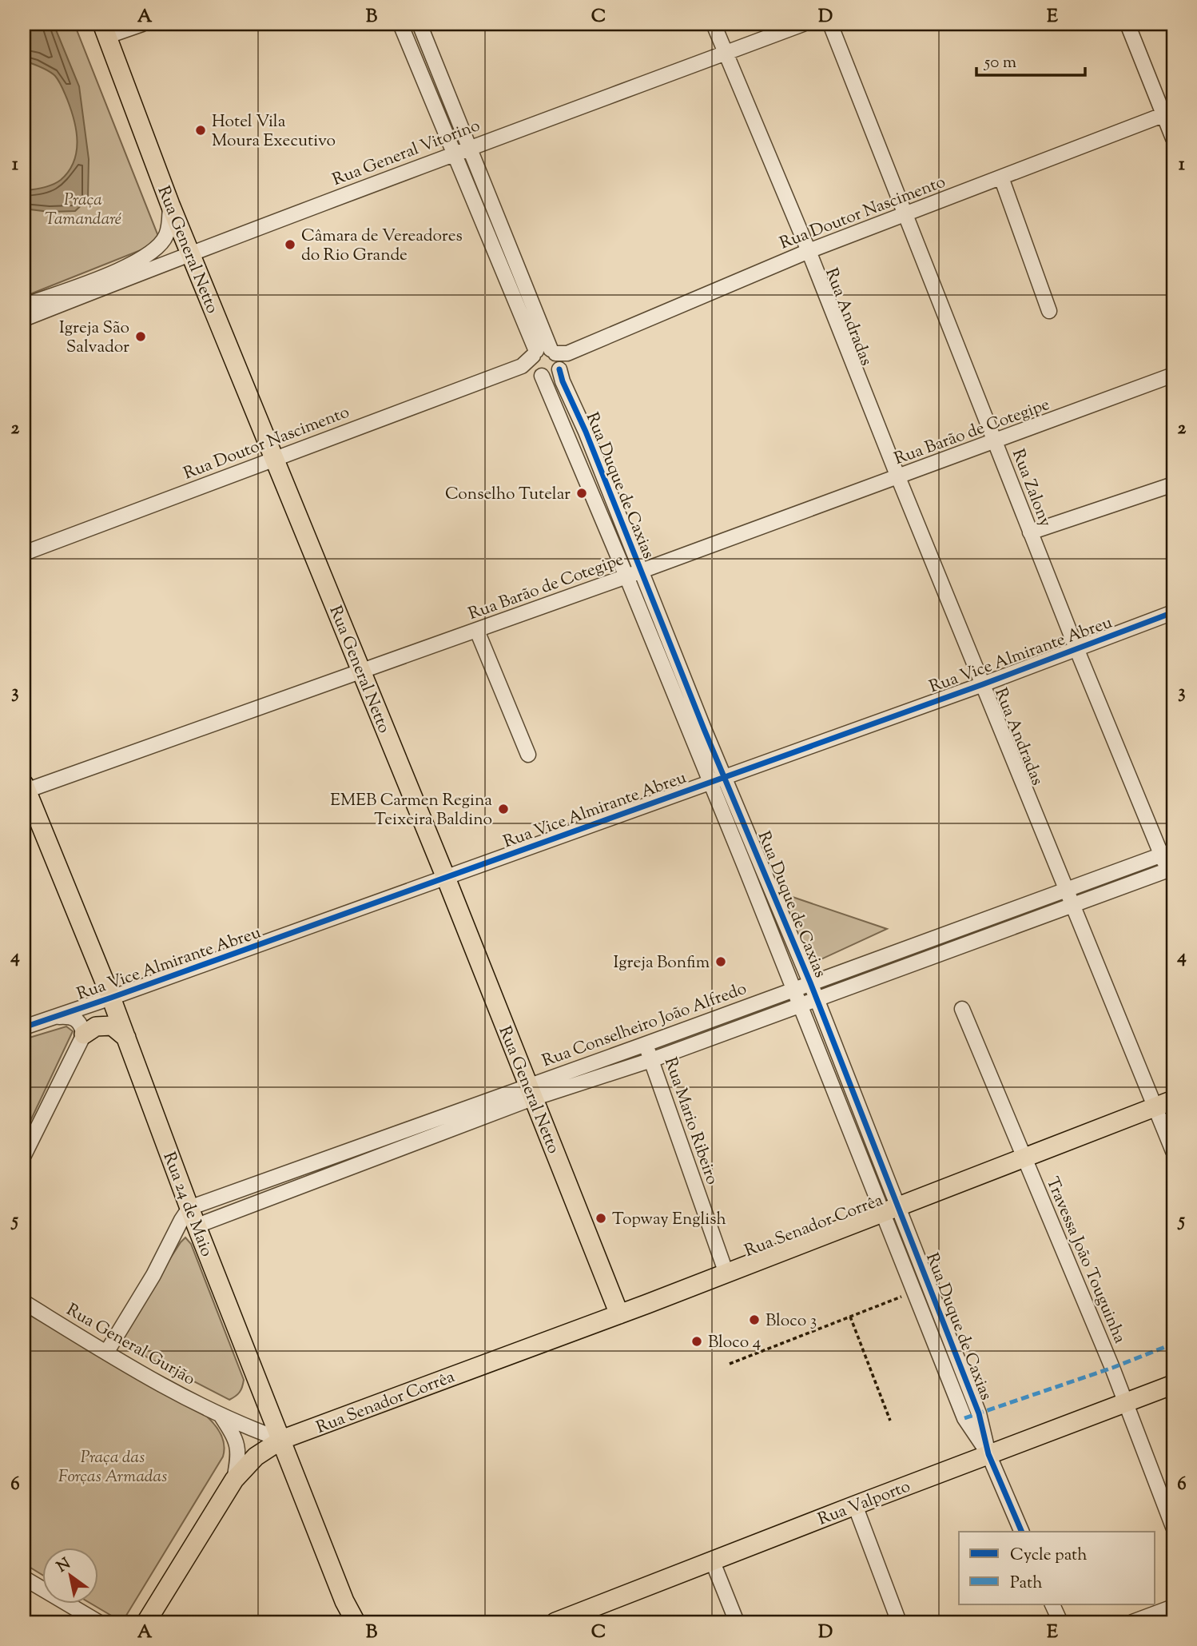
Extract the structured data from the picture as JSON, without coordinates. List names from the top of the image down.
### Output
{
  "streets": {
    "main road": [
      "Rua General Netto",
      "Rua 24 de Maio",
      "Rua Senador Corrêa",
      "Rua Valporto"
    ],
    "street": [
      "Rua General Vitorino",
      "Rua Doutor Nascimento",
      "Rua Andradas",
      "Rua Barão de Cotegipe",
      "Rua Duque de Caxias",
      "Rua Zalony",
      "Rua Vice Almirante Abreu",
      "Rua Conselheiro João Alfredo",
      "Rua Mario Ribeiro",
      "Travessa João Touguinha",
      "Rua General Gurjão"
    ]
  },
  "crossings": [
    ["Rua General Vitorino", "Rua General Netto"],
    ["Rua General Vitorino", "Rua Andradas"],
    ["Rua General Vitorino", "Rua Duque de Caxias"],
    ["Rua Doutor Nascimento", "Rua General Netto"],
    ["Rua Doutor Nascimento", "Rua Andradas"],
    ["Rua Doutor Nascimento", "Rua Duque de Caxias"],
    ["Rua Doutor Nascimento", "Rua Zalony"],
    ["Rua General Netto", "Rua Barão de Cotegipe"],
    ["Rua General Netto", "Rua Vice Almirante Abreu"],
    ["Rua General Netto", "Rua Conselheiro João Alfredo"],
    ["Rua General Netto", "Rua Senador Corrêa"],
    ["Rua Andradas", "Rua Barão de Cotegipe"],
    ["Rua Andradas", "Rua Vice Almirante Abreu"],
    ["Rua Andradas", "Rua Conselheiro João Alfredo"],
    ["Rua Andradas", "Rua Senador Corrêa"],
    ["Rua Barão de Cotegipe", "Rua Duque de Caxias"],
    ["Rua Barão de Cotegipe", "Rua Zalony"],
    ["Rua Barão de Cotegipe", "Rua 24 de Maio"],
    ["Rua Duque de Caxias", "Rua Vice Almirante Abreu"],
    ["Rua Duque de Caxias", "Rua Conselheiro João Alfredo"],
    ["Rua Duque de Caxias", "Rua Senador Corrêa"],
    ["Rua Duque de Caxias", "Rua Valporto"],
    ["Rua Zalony", "Rua Vice Almirante Abreu"],
    ["Rua Zalony", "Rua Conselheiro João Alfredo"],
    ["Rua Vice Almirante Abreu", "Rua 24 de Maio"],
    ["Rua Conselheiro João Alfredo", "Rua Mario Ribeiro"],
    ["Rua Conselheiro João Alfredo", "Rua 24 de Maio"],
    ["Rua Mario Ribeiro", "Rua Senador Corrêa"],
    ["Rua 24 de Maio", "Rua Senador Corrêa"],
    ["Rua 24 de Maio", "Rua General Gurjão"],
    ["Rua Senador Corrêa", "Travessa João Touguinha"],
    ["Rua Senador Corrêa", "Rua General Gurjão"],
    ["Travessa João Touguinha", "Rua Valporto"]
  ],
  "parks": ["Praça Tamandaré", "Praça das Forças Armadas"],
  "places": [
    "Hotel Vila Moura Executivo",
    "Câmara de Vereadores do Rio Grande",
    "Igreja São Salvador",
    "Conselho Tutelar",
    "EMEB Carmen Regina Teixeira Baldino",
    "Igreja Bonfim",
    "Topway English",
    "Bloco 3",
    "Bloco 4"
  ],
  "legend": ["Cycle path", "Path"],
  "scale_bar": "50 m",
  "north": "top left",
  "grid": {
    "columns": [
      "A",
      "B",
      "C",
      "D",
      "E"
    ],
    "rows": [
      "1",
      "2",
      "3",
      "4",
      "5",
      "6"
    ]
  }
}
